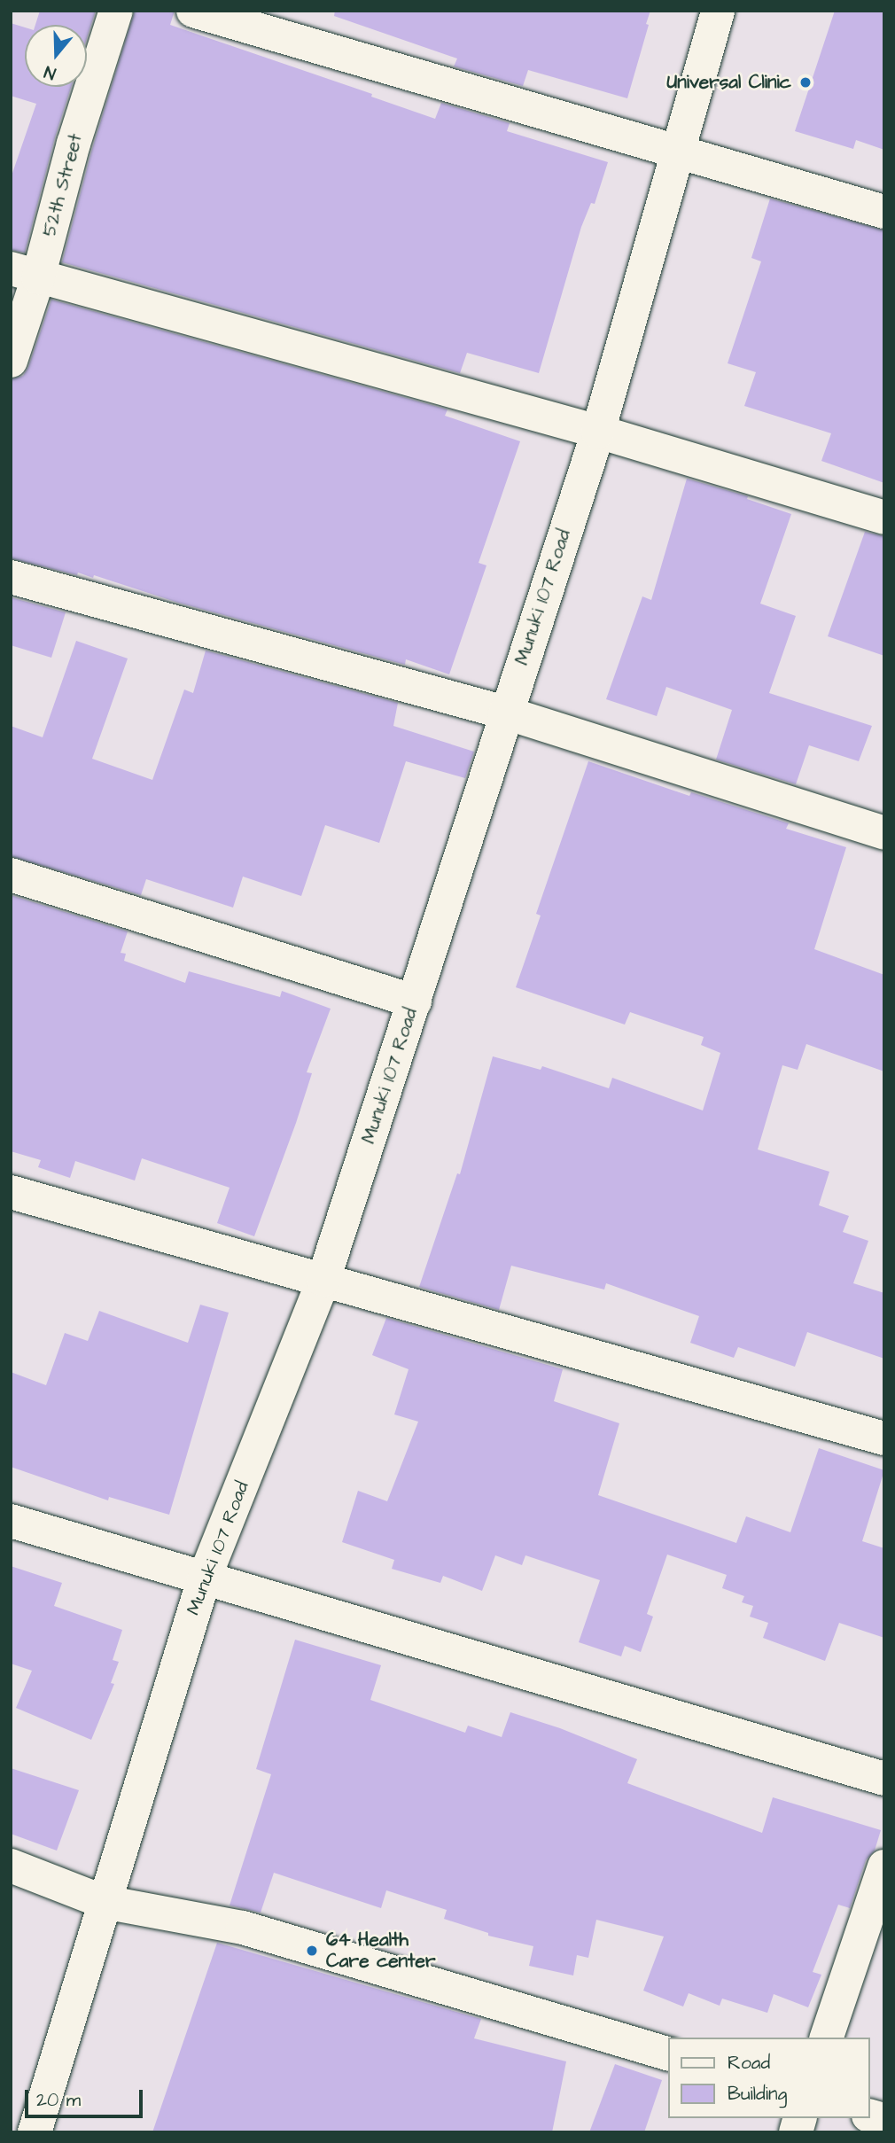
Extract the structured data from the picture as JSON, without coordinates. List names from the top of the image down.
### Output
{
  "streets": {
    "street": ["52th Street", "Munuki 107 Road"]
  },
  "places": ["Universal Clinic", "64 Health Care center"],
  "legend": ["Road", "Building"],
  "scale_bar": "20 m",
  "north": "bottom"
}
